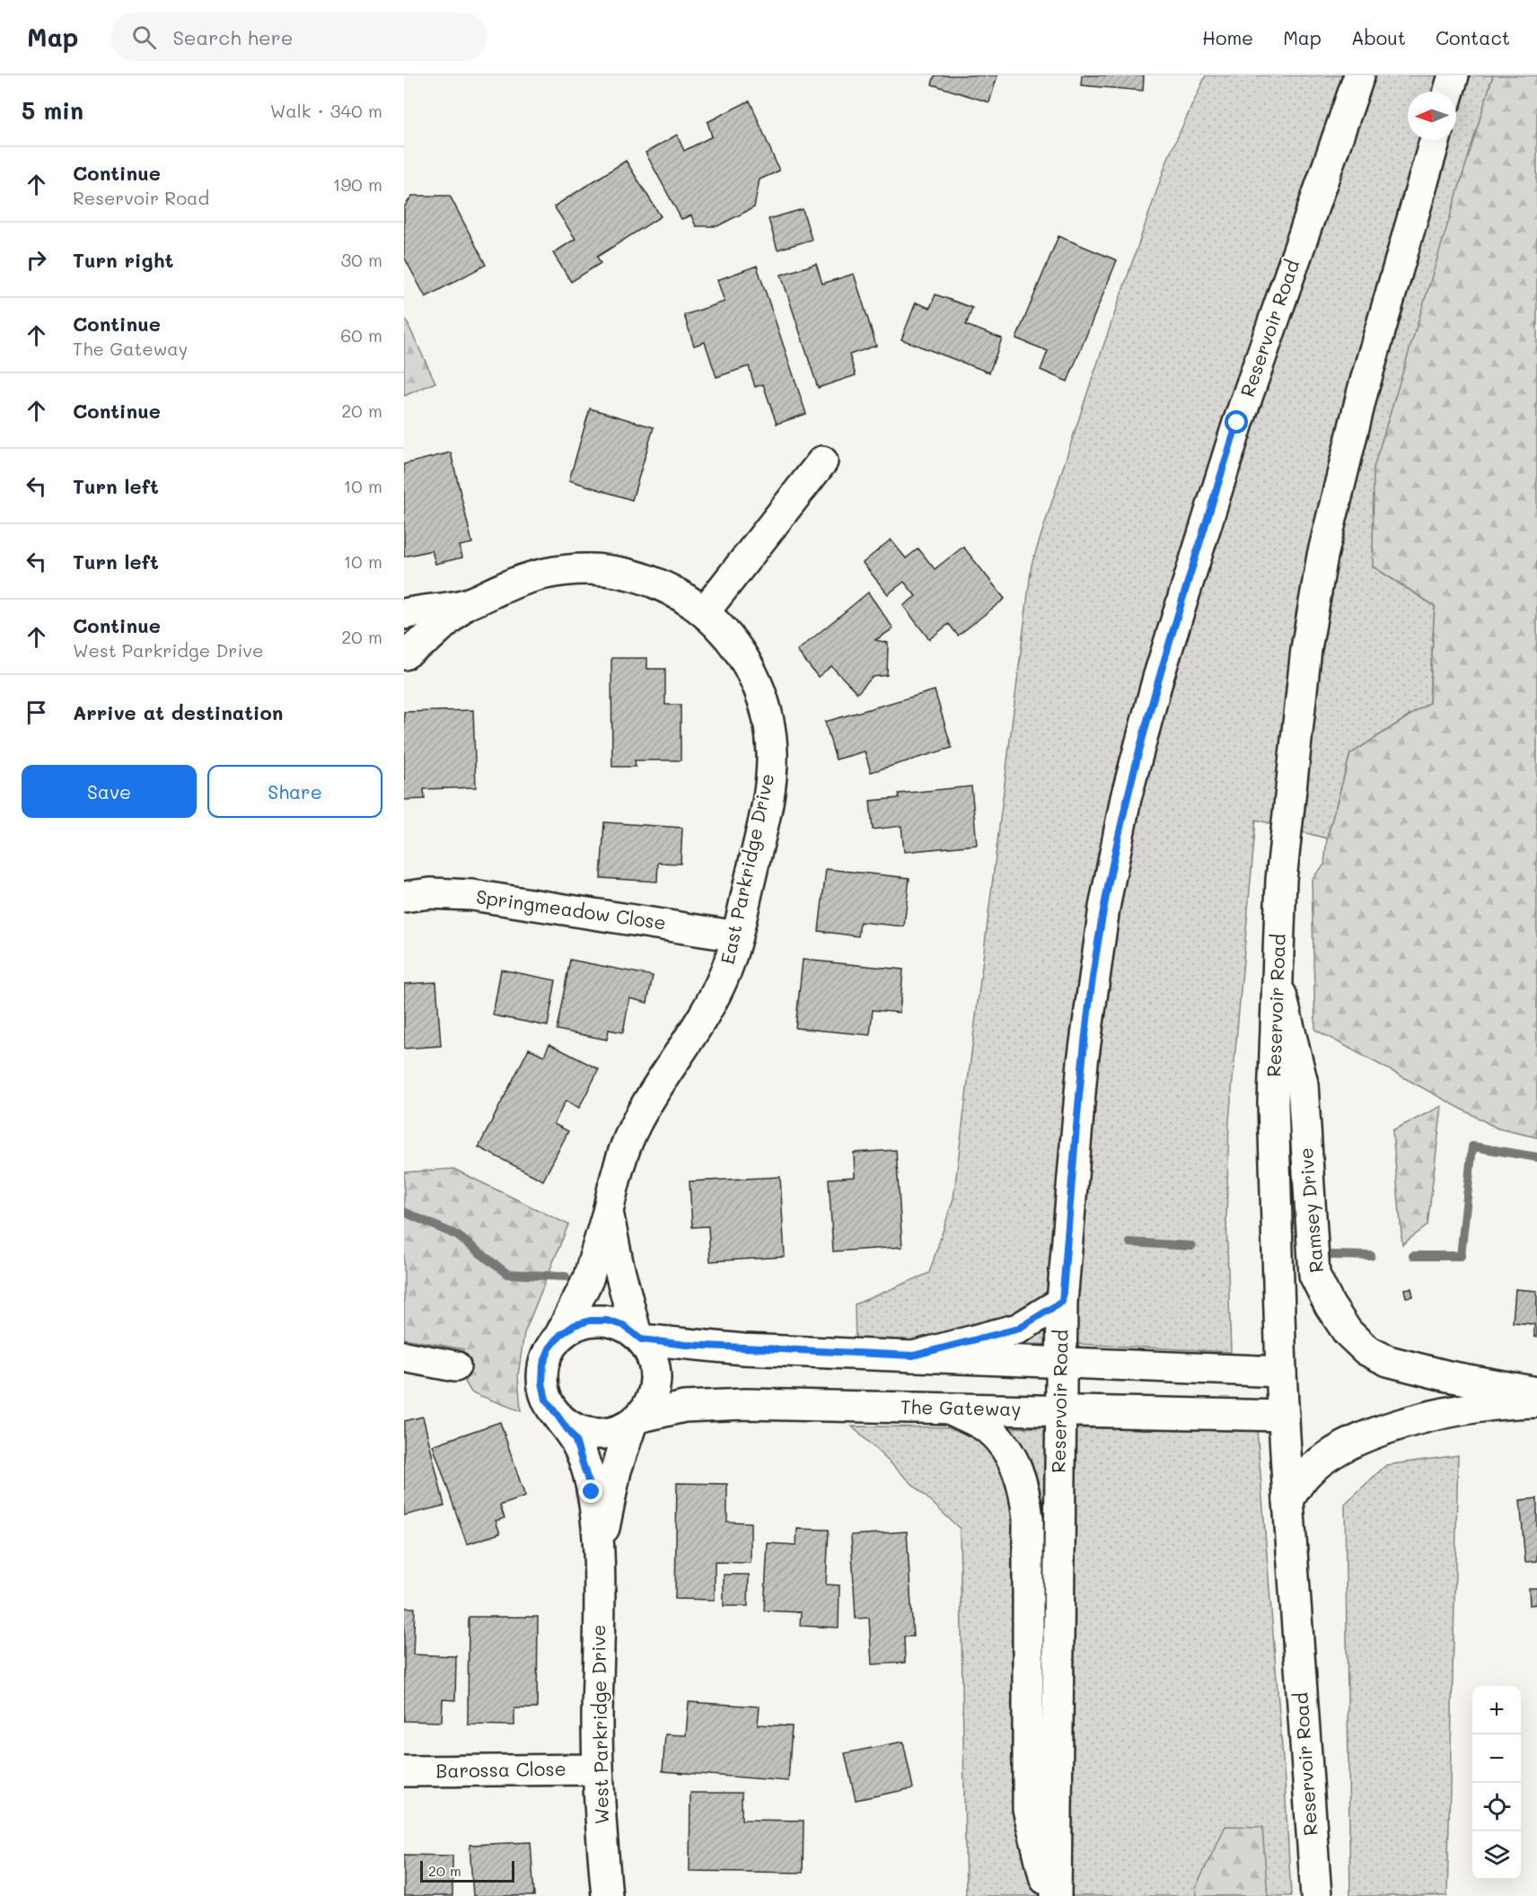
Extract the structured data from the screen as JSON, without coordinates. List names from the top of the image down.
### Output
{
  "streets": {
    "main road": [
      "Reservoir Road",
      "East Parkridge Drive",
      "Springmeadow Close",
      "Ramsey Drive",
      "The Gateway",
      "West Parkridge Drive",
      "Barossa Close"
    ]
  },
  "crossings": [
    ["Reservoir Road", "Ramsey Drive"],
    ["Reservoir Road", "The Gateway"],
    ["East Parkridge Drive", "Springmeadow Close"],
    ["East Parkridge Drive", "The Gateway"],
    ["East Parkridge Drive", "West Parkridge Drive"],
    ["The Gateway", "West Parkridge Drive"],
    ["West Parkridge Drive", "Barossa Close"]
  ],
  "scale_bar": "20 m",
  "north": "left",
  "page": {
    "header": "Map",
    "search": "Search here",
    "nav": [
      "Home",
      "Map",
      "About",
      "Contact"
    ],
    "heading": ["5 min", "Walk · 340 m"],
    "list": [
      ["Continue", "Reservoir Road", "190 m"],
      ["Turn right", "30 m"],
      ["Continue", "The Gateway", "60 m"],
      ["Continue", "20 m"],
      ["Turn left", "10 m"],
      ["Turn left", "10 m"],
      ["Continue", "West Parkridge Drive", "20 m"],
      "Arrive at destination"
    ],
    "buttons": ["Save", "Share"],
    "map_buttons": ["+", "−"],
    "scale": "20 m"
  }
}
